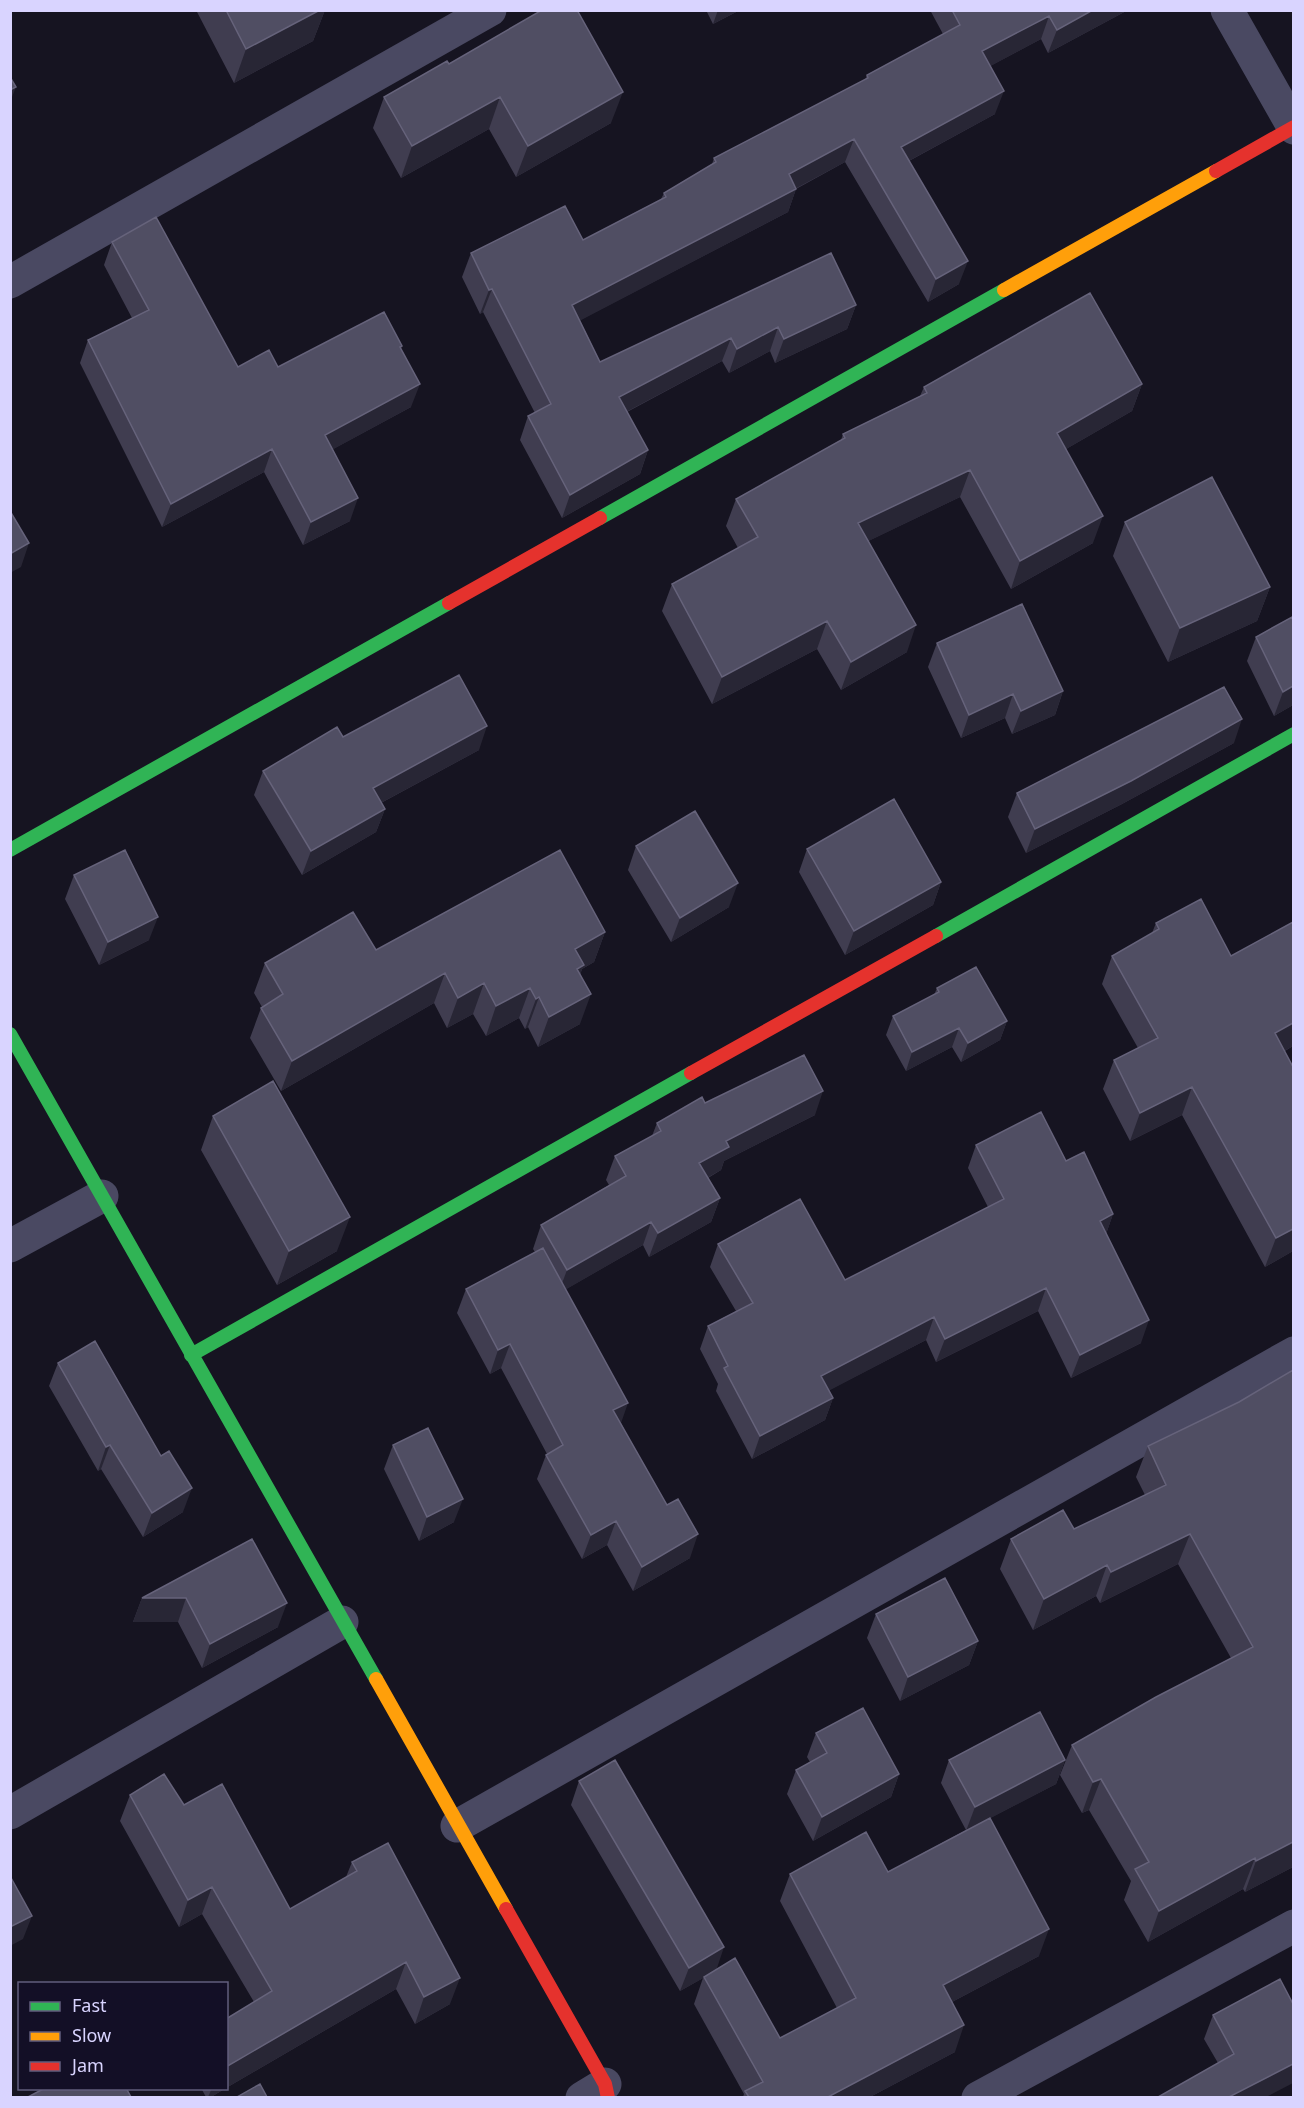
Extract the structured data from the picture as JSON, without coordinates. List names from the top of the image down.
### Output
{
  "legend": ["Fast", "Slow", "Jam"]
}
